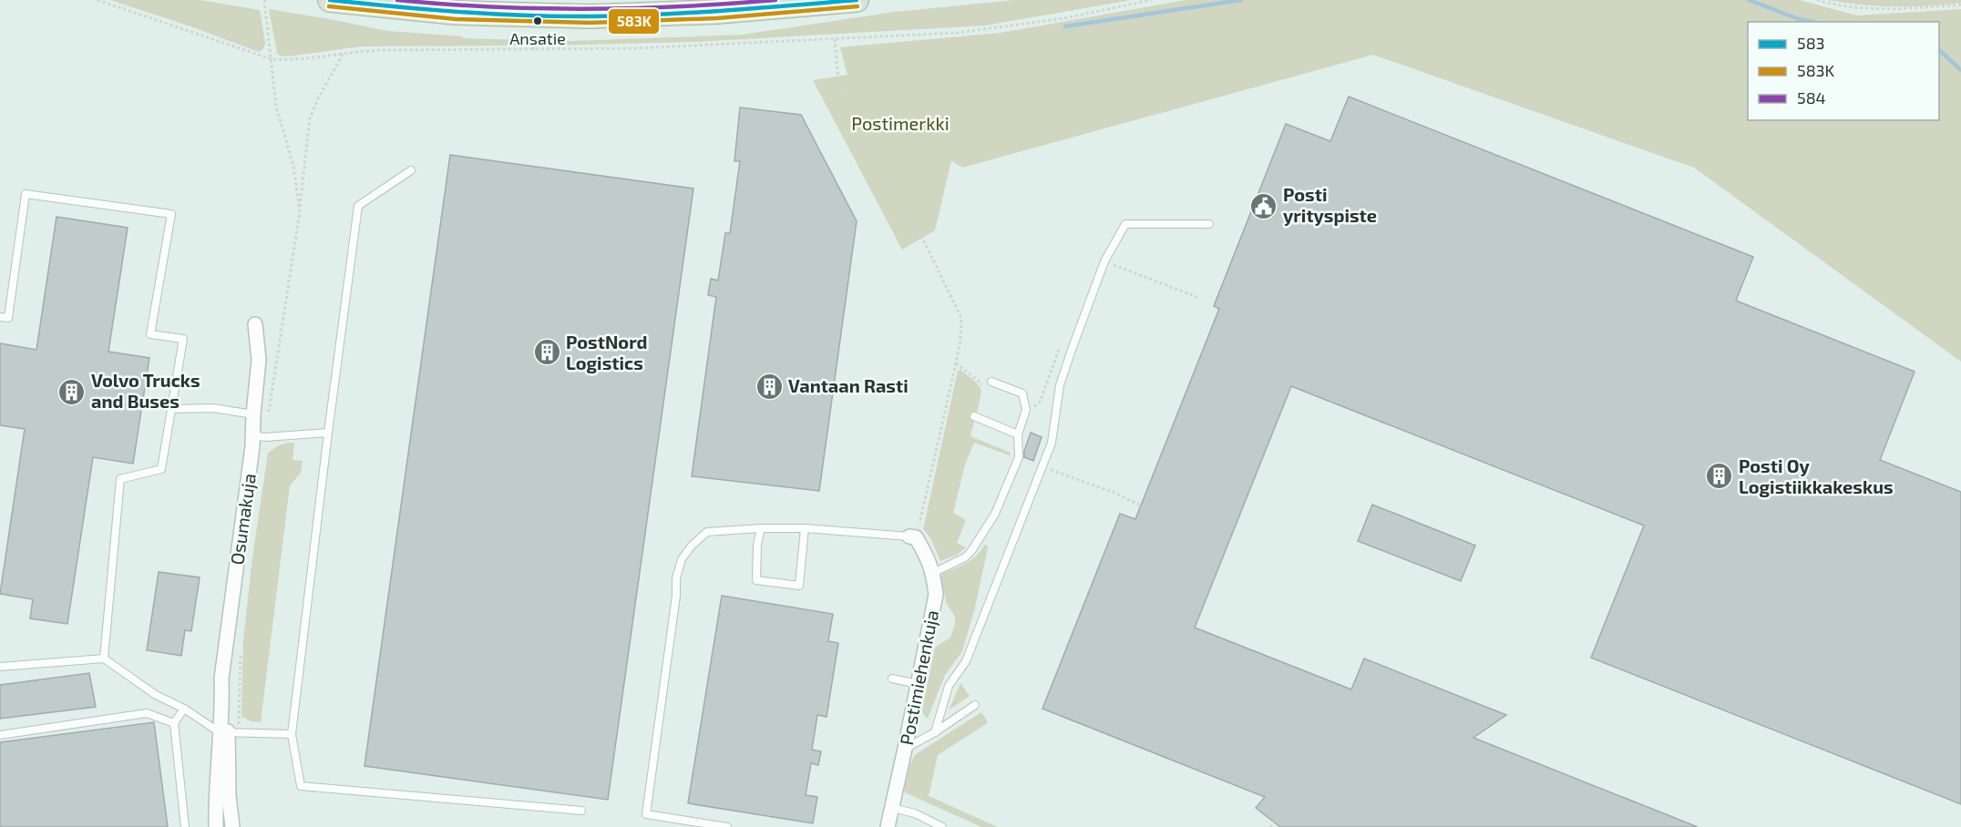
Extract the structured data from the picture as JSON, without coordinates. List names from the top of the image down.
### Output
{
  "streets": {
    "street": ["Osumakuja", "Postimiehenkuja"]
  },
  "parks": ["Postimerkki"],
  "places": {
    "other": ["Ansatie"],
    "public building": ["Posti yrityspiste"],
    "building": [
      "PostNord Logistics",
      "Vantaan Rasti",
      "Volvo Trucks and Buses",
      "Posti Oy Logistiikkakeskus"
    ]
  },
  "lines": ["transit line 583", "transit line 584", "transit line 583K"],
  "legend": ["583", "583K", "584"]
}
